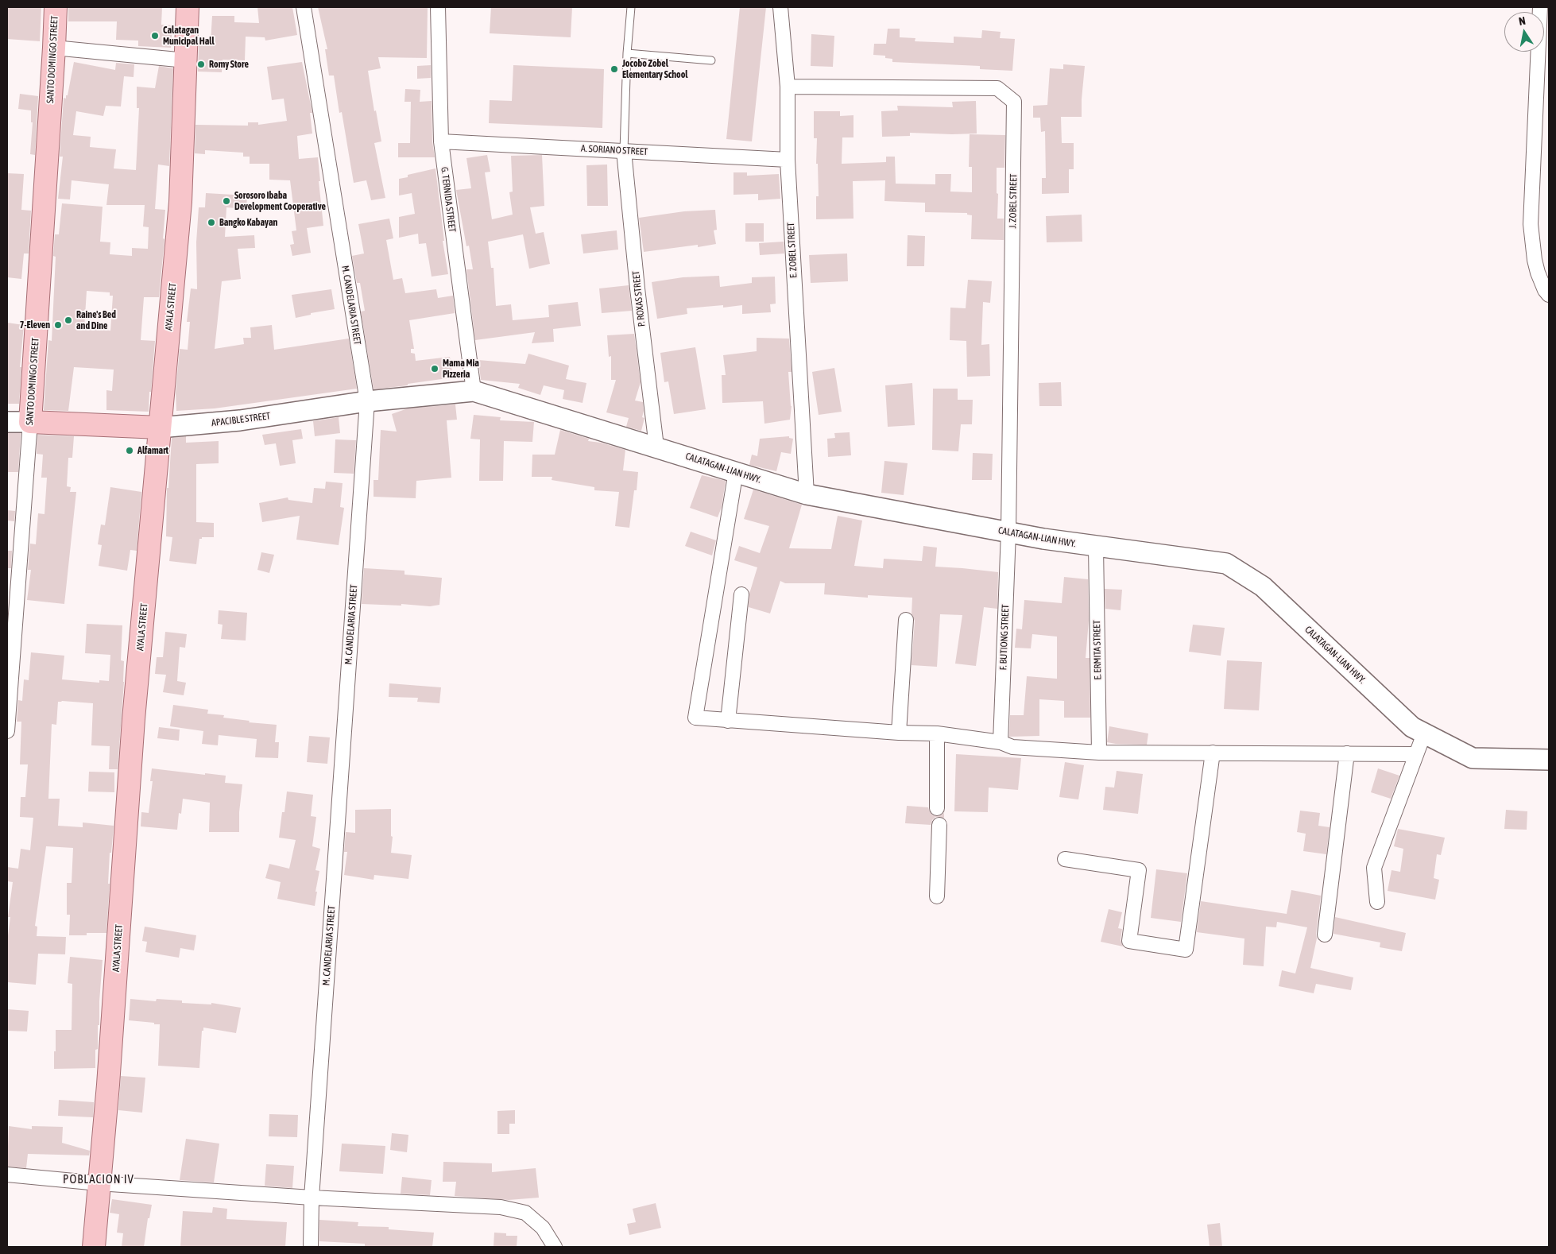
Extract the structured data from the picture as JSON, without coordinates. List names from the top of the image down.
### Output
{
  "streets": {
    "main road": [
      "SANTO DOMINGO STREET",
      "AYALA STREET",
      "APACIBLE STREET",
      "CALATAGAN-LIAN HWY."
    ],
    "street": [
      "A. SORIANO STREET",
      "G. TERNIDA STREET",
      "J. ZOBEL STREET",
      "E. ZOBEL STREET",
      "P. ROXAS STREET",
      "M. CANDELARIA STREET",
      "F. BUTIONG STREET",
      "E. ERMITA STREET"
    ]
  },
  "crossings": [
    ["SANTO DOMINGO STREET", "APACIBLE STREET"],
    ["A. SORIANO STREET", "G. TERNIDA STREET"],
    ["A. SORIANO STREET", "E. ZOBEL STREET"],
    ["A. SORIANO STREET", "P. ROXAS STREET"],
    ["G. TERNIDA STREET", "APACIBLE STREET"],
    ["G. TERNIDA STREET", "CALATAGAN-LIAN HWY."],
    ["J. ZOBEL STREET", "E. ZOBEL STREET"],
    ["J. ZOBEL STREET", "CALATAGAN-LIAN HWY."],
    ["J. ZOBEL STREET", "F. BUTIONG STREET"],
    ["E. ZOBEL STREET", "CALATAGAN-LIAN HWY."],
    ["P. ROXAS STREET", "CALATAGAN-LIAN HWY."],
    ["M. CANDELARIA STREET", "APACIBLE STREET"],
    ["AYALA STREET", "APACIBLE STREET"],
    ["APACIBLE STREET", "CALATAGAN-LIAN HWY."],
    ["CALATAGAN-LIAN HWY.", "F. BUTIONG STREET"],
    ["CALATAGAN-LIAN HWY.", "E. ERMITA STREET"]
  ],
  "districts": ["POBLACION IV"],
  "places": [
    "Calatagan Municipal Hall",
    "Romy Store",
    "Jocobo Zobel Elementary School",
    "Sorosoro Ibaba Development Cooperative",
    "Bangko Kabayan",
    "Raine's Bed and Dine",
    "7-Eleven",
    "Mama Mia Pizzeria",
    "Alfamart"
  ],
  "north": "top"
}
